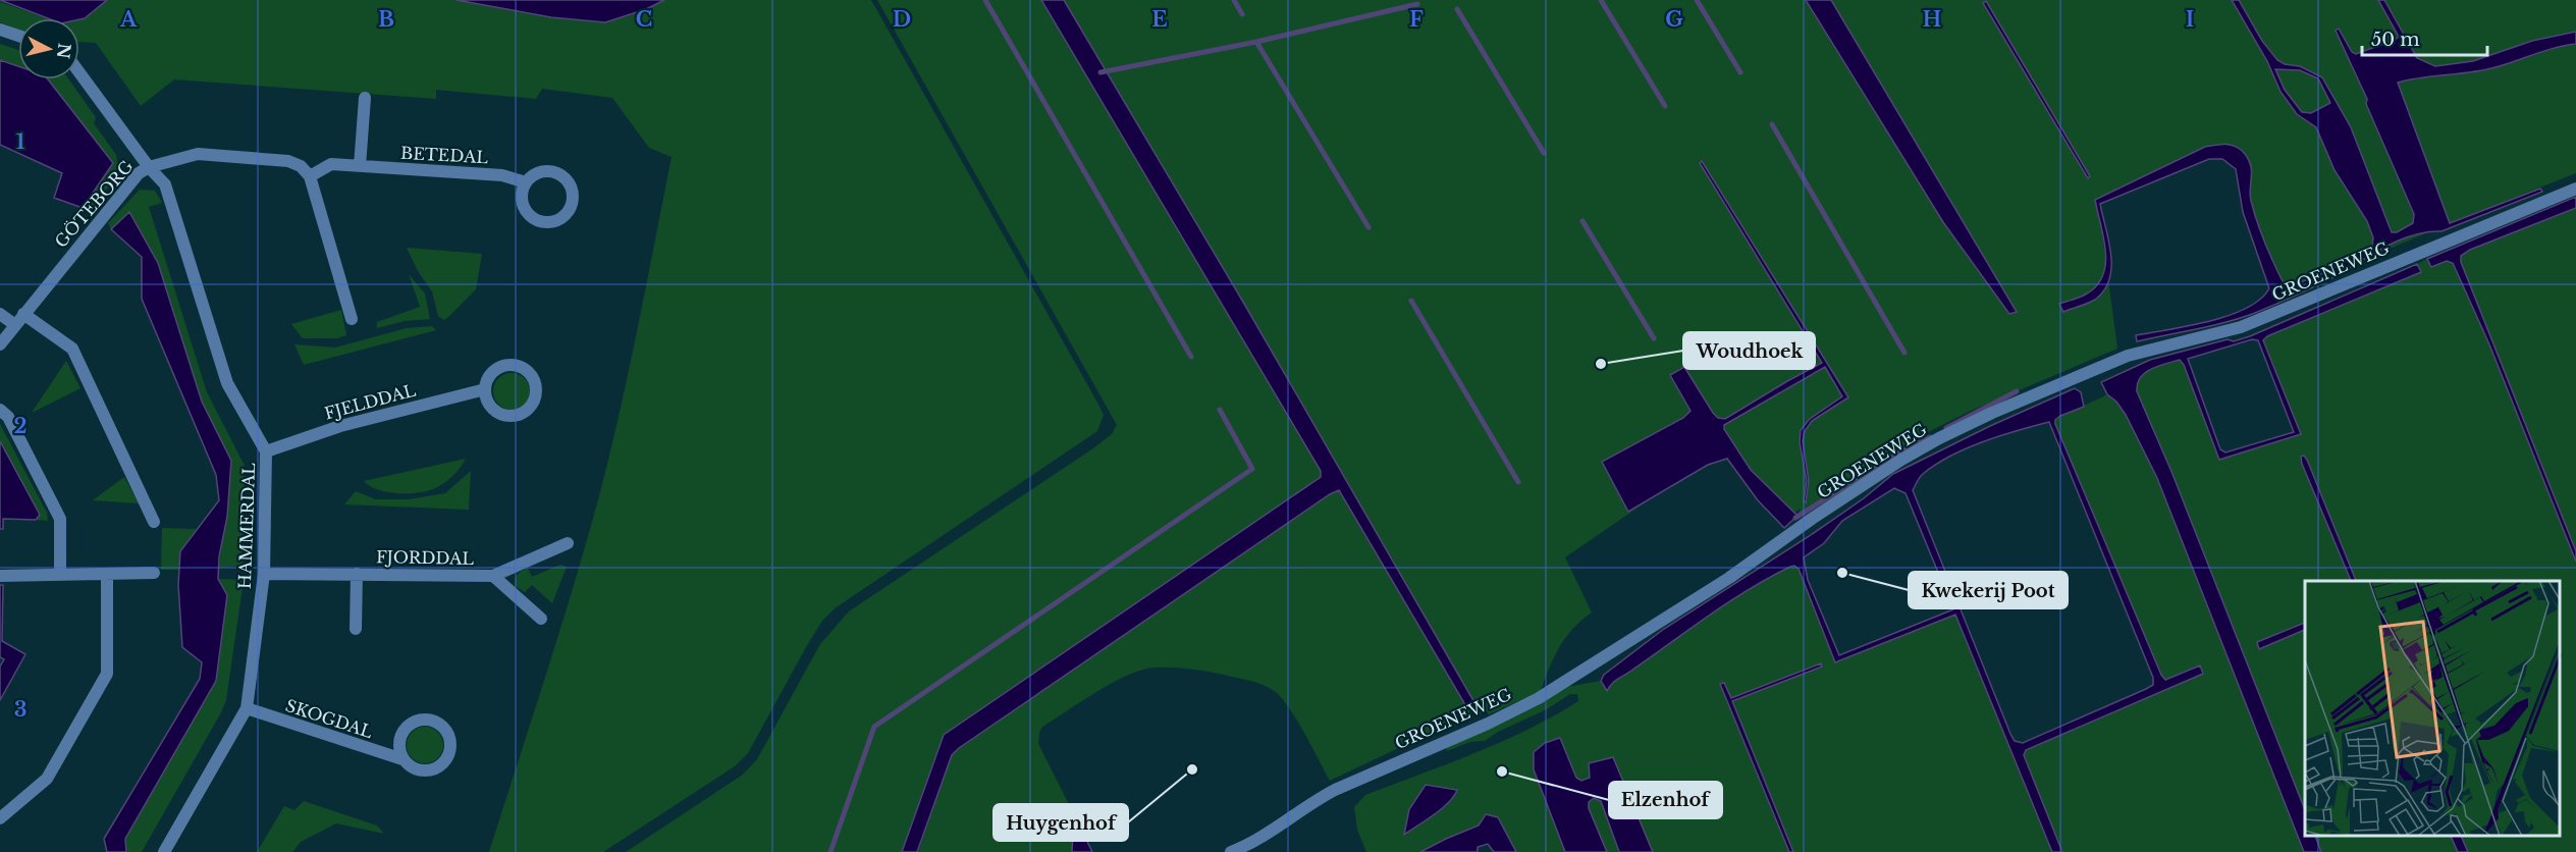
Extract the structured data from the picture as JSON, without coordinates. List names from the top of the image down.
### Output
{
  "streets": {
    "street": [
      "BETEDAL",
      "GÖTEBORG",
      "GROENEWEG",
      "FJELDDAL",
      "HAMMERDAL",
      "FJORDDAL",
      "SKOGDAL"
    ]
  },
  "crossings": [
    ["GÖTEBORG", "HAMMERDAL"],
    ["FJELDDAL", "HAMMERDAL"],
    ["HAMMERDAL", "FJORDDAL"],
    ["HAMMERDAL", "SKOGDAL"]
  ],
  "places": [
    "Woudhoek",
    "Kwekerij Poot",
    "Huygenhof",
    "Elzenhof"
  ],
  "scale_bar": "50 m",
  "north": "right",
  "grid": {
    "columns": [
      "A",
      "B",
      "C",
      "D",
      "E",
      "F",
      "G",
      "H",
      "I"
    ],
    "rows": ["1", "2", "3"]
  }
}
